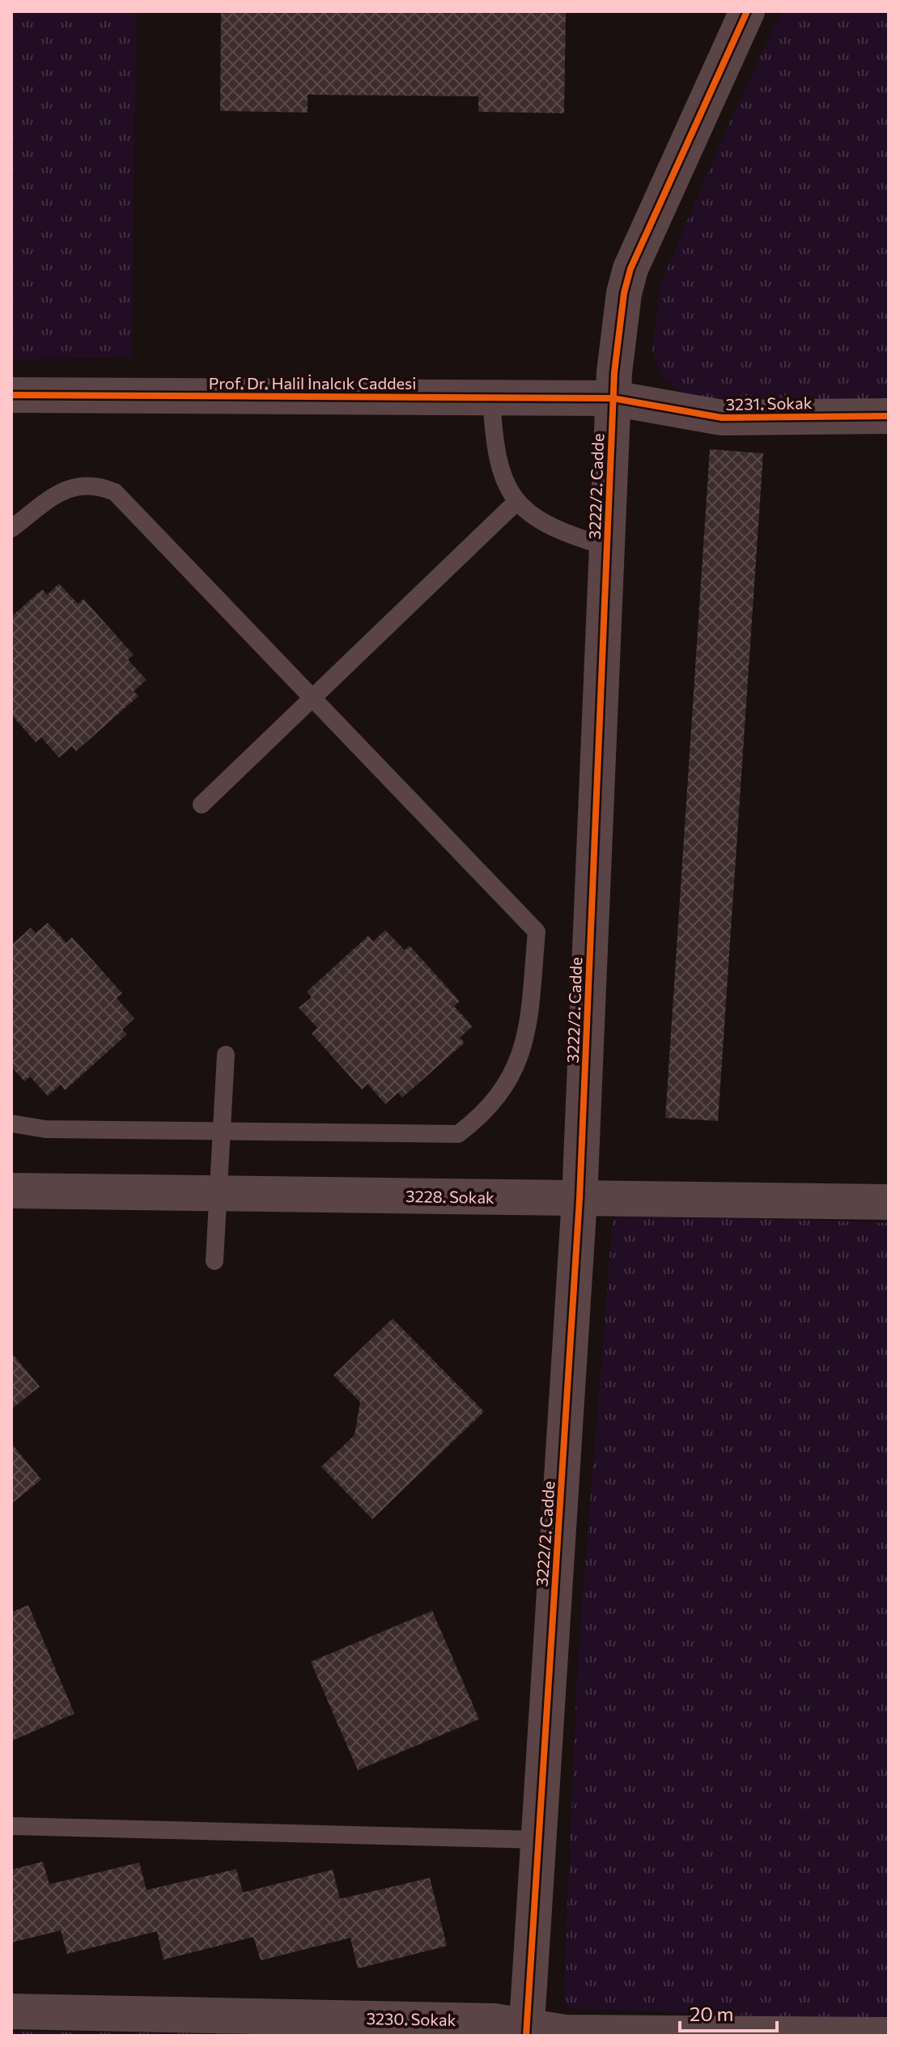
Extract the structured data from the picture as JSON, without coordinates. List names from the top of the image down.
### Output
{
  "streets": {
    "street": [
      "Prof. Dr. Halil İnalcık Caddesi",
      "3231. Sokak",
      "3222/2. Cadde",
      "3228. Sokak",
      "3230. Sokak"
    ]
  },
  "crossings": [
    ["Prof. Dr. Halil İnalcık Caddesi", "3231. Sokak"],
    ["Prof. Dr. Halil İnalcık Caddesi", "3222/2. Cadde"],
    ["3231. Sokak", "3222/2. Cadde"],
    ["3222/2. Cadde", "3228. Sokak"],
    ["3222/2. Cadde", "3230. Sokak"]
  ],
  "scale_bar": "20 m"
}
